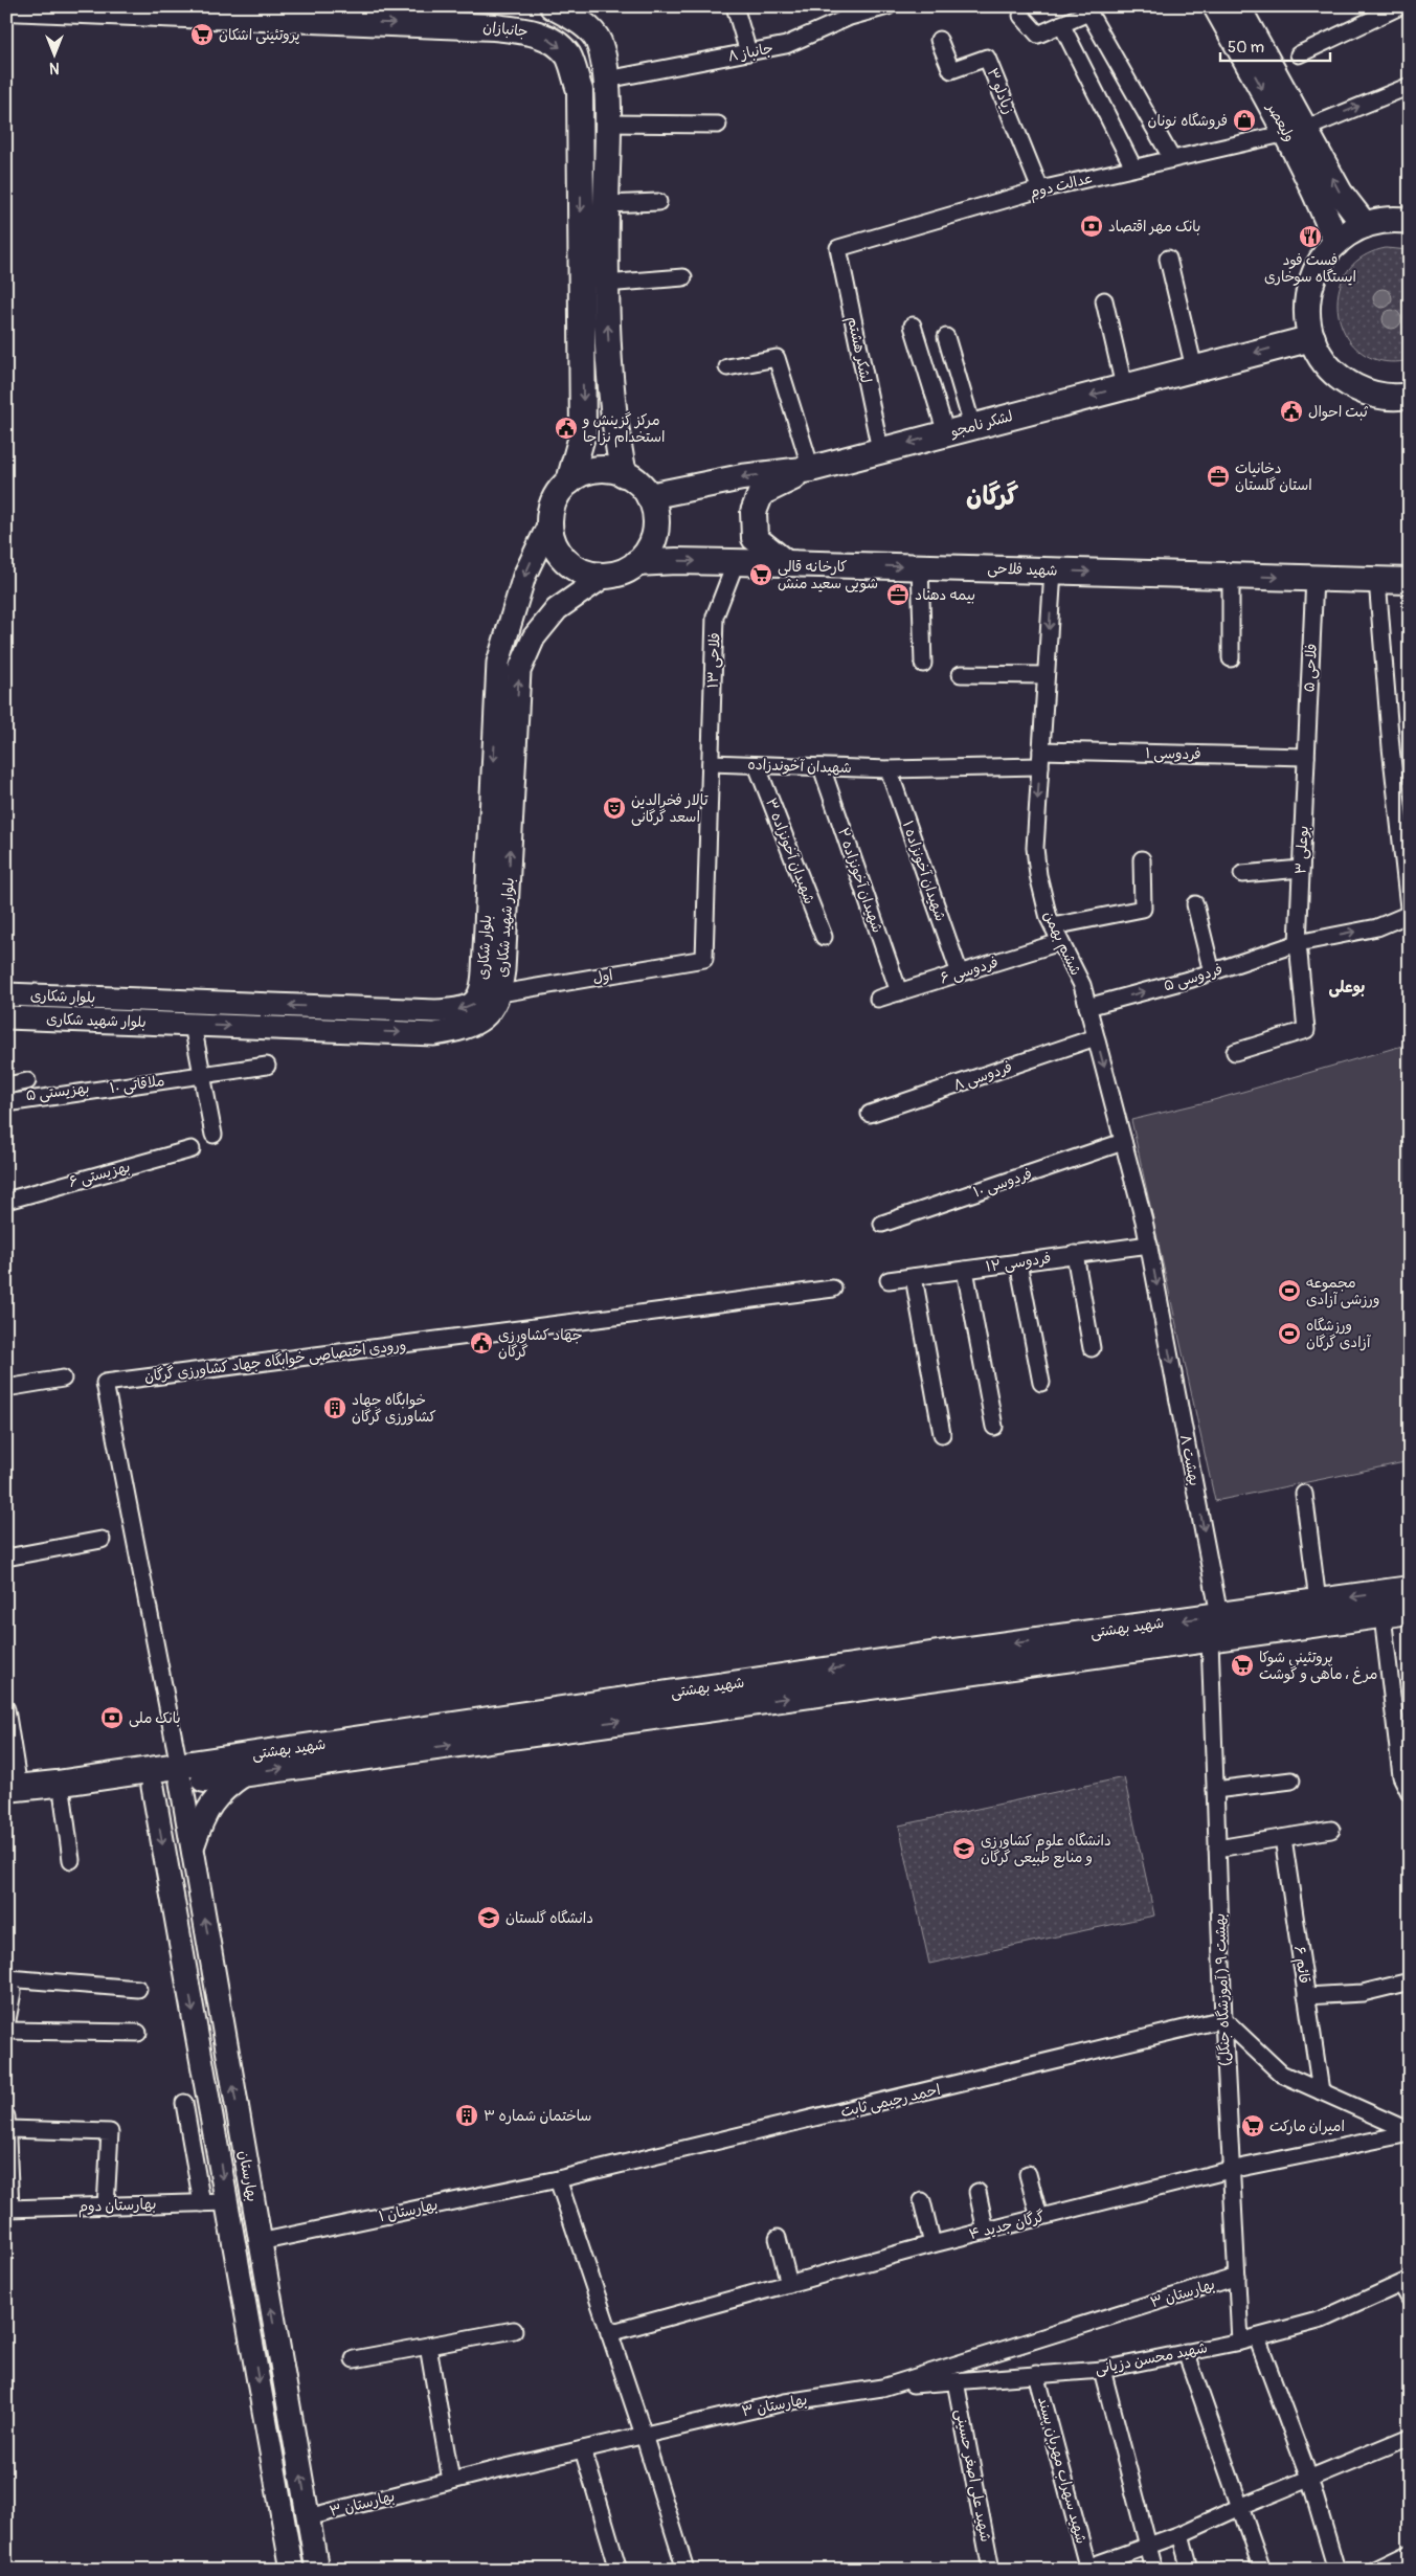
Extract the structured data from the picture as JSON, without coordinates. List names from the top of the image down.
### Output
{
  "streets": {
    "main road": [
      "جانبازان",
      "ولیعصر",
      "لشکر نامجو",
      "شهید فلاحی",
      "بلوار شهید شکاری",
      "بلوار شکاری",
      "شهید بهشتی",
      "بهارستان"
    ],
    "street": [
      "جانباز ۸",
      "زیادلو ۳",
      "عدالت دوم",
      "لشکر هشتم",
      "۱۳ فلاحی",
      "۵ فلاحی",
      "۱ فردوسی",
      "شهیدان آخوندزاده",
      "۳ بوعلی",
      "۳ شهیدان آخونزاده",
      "۱ شهیدان آخونزاده",
      "۲ شهیدان آخونزاده",
      "ششم بهمن",
      "۶ فردوسی",
      "اول",
      "۵ فردوسی",
      "۸ فردوسی",
      "۱۰ ملاقاتی",
      "۵ بهزیستی",
      "بهزیستی ۶",
      "۱۰ فردوسی",
      "۱۲ فردوسی",
      "ورودی اختصاصی خوابگاه جهاد کشاورزی گرگان",
      "۸ بهشت",
      "قائم ۶",
      "بهشت ۹ ( آموزشگاه جنگل)",
      "احمد رحیمی ثابت",
      "بهارستان دوم",
      "۱ بهارستان",
      "گرگان جدید ۴",
      "بهارستان ۳",
      "شهید محسن دزیانی",
      "شهید سهراب مهربان پسند",
      "شهید علی اصغر حسینی"
    ]
  },
  "crossings": [
    ["جانبازان", "لشکر نامجو"],
    ["جانبازان", "شهید فلاحی"],
    ["جانبازان", "بلوار شهید شکاری"],
    ["جانبازان", "بلوار شکاری"],
    ["زیادلو ۳", "عدالت دوم"],
    ["ولیعصر", "عدالت دوم"],
    ["عدالت دوم", "لشکر هشتم"],
    ["لشکر هشتم", "لشکر نامجو"],
    ["لشکر نامجو", "شهید فلاحی"],
    ["لشکر نامجو", "بلوار شهید شکاری"],
    ["لشکر نامجو", "بلوار شکاری"],
    ["شهید فلاحی", "۱۳ فلاحی"],
    ["شهید فلاحی", "۵ فلاحی"],
    ["شهید فلاحی", "بلوار شهید شکاری"],
    ["شهید فلاحی", "ششم بهمن"],
    ["شهید فلاحی", "بلوار شکاری"],
    ["۱۳ فلاحی", "شهیدان آخوندزاده"],
    ["۱۳ فلاحی", "اول"],
    ["۵ فلاحی", "۱ فردوسی"],
    ["۵ فلاحی", "۳ بوعلی"],
    ["۱ فردوسی", "شهیدان آخوندزاده"],
    ["۱ فردوسی", "۳ بوعلی"],
    ["۱ فردوسی", "۱ شهیدان آخونزاده"],
    ["۱ فردوسی", "ششم بهمن"],
    ["شهیدان آخوندزاده", "۳ شهیدان آخونزاده"],
    ["شهیدان آخوندزاده", "۱ شهیدان آخونزاده"],
    ["شهیدان آخوندزاده", "۲ شهیدان آخونزاده"],
    ["۳ بوعلی", "۵ فردوسی"],
    ["۱ شهیدان آخونزاده", "۶ فردوسی"],
    ["۲ شهیدان آخونزاده", "۶ فردوسی"],
    ["بلوار شهید شکاری", "بلوار شکاری"],
    ["بلوار شهید شکاری", "اول"],
    ["ششم بهمن", "۶ فردوسی"],
    ["ششم بهمن", "۵ فردوسی"],
    ["ششم بهمن", "۸ فردوسی"],
    ["ششم بهمن", "۱۰ فردوسی"],
    ["ششم بهمن", "۱۲ فردوسی"],
    ["ششم بهمن", "۸ بهشت"],
    ["۱۰ ملاقاتی", "۵ بهزیستی"],
    ["ورودی اختصاصی خوابگاه جهاد کشاورزی گرگان", "شهید بهشتی"],
    ["ورودی اختصاصی خوابگاه جهاد کشاورزی گرگان", "بهارستان"],
    ["۸ بهشت", "شهید بهشتی"],
    ["شهید بهشتی", "بهشت ۹ ( آموزشگاه جنگل)"],
    ["شهید بهشتی", "بهارستان"],
    ["بهشت ۹ ( آموزشگاه جنگل)", "احمد رحیمی ثابت"],
    ["بهشت ۹ ( آموزشگاه جنگل)", "گرگان جدید ۴"],
    ["بهشت ۹ ( آموزشگاه جنگل)", "بهارستان ۳"],
    ["بهشت ۹ ( آموزشگاه جنگل)", "شهید محسن دزیانی"],
    ["احمد رحیمی ثابت", "۱ بهارستان"],
    ["بهارستان", "بهارستان دوم"],
    ["بهارستان", "۱ بهارستان"],
    ["بهارستان", "بهارستان ۳"],
    ["بهارستان ۳", "شهید محسن دزیانی"],
    ["شهید محسن دزیانی", "شهید سهراب مهربان پسند"],
    ["شهید محسن دزیانی", "شهید علی اصغر حسینی"]
  ],
  "one_way": ["لشکر نامجو", "شهید فلاحی", "۵ فردوسی"],
  "districts": ["گرگان", "بوعلی"],
  "places": {
    "supermarket": [
      "پروتئینی اشکان",
      "کارخانه قالی شویی سعید منش",
      "پروتئینی شوکا مرغ‌ ، ماهی و گوشت",
      "امیران مارکت"
    ],
    "shop": ["فروشگاه نونان"],
    "bank": ["بانک مهر اقتصاد", "بانک ملی"],
    "restaurant": ["فست فود ایستگاه سوخاری"],
    "public building": ["ثبت احوال", "مرکز گزینش و استخدام نزاجا", "جهاد کشاورزی گرگان"],
    "office": ["دخانیات استان گلستان", "بیمه دهناد"],
    "theatre": ["تالار فخرالدین اسعد گرگانی"],
    "sports": ["مجموعه ورزشی آزادی", "ورزشگاه آزادی گرگان"],
    "building": ["خوابگاه جهاد کشاورزی گرگان", "ساختمان شماره ۳"],
    "school or university": ["دانشگاه علوم کشاورزی و منابع طبیعی گرگان", "دانشگاه گلستان"]
  },
  "scale_bar": "50 m",
  "north": "bottom"
}
